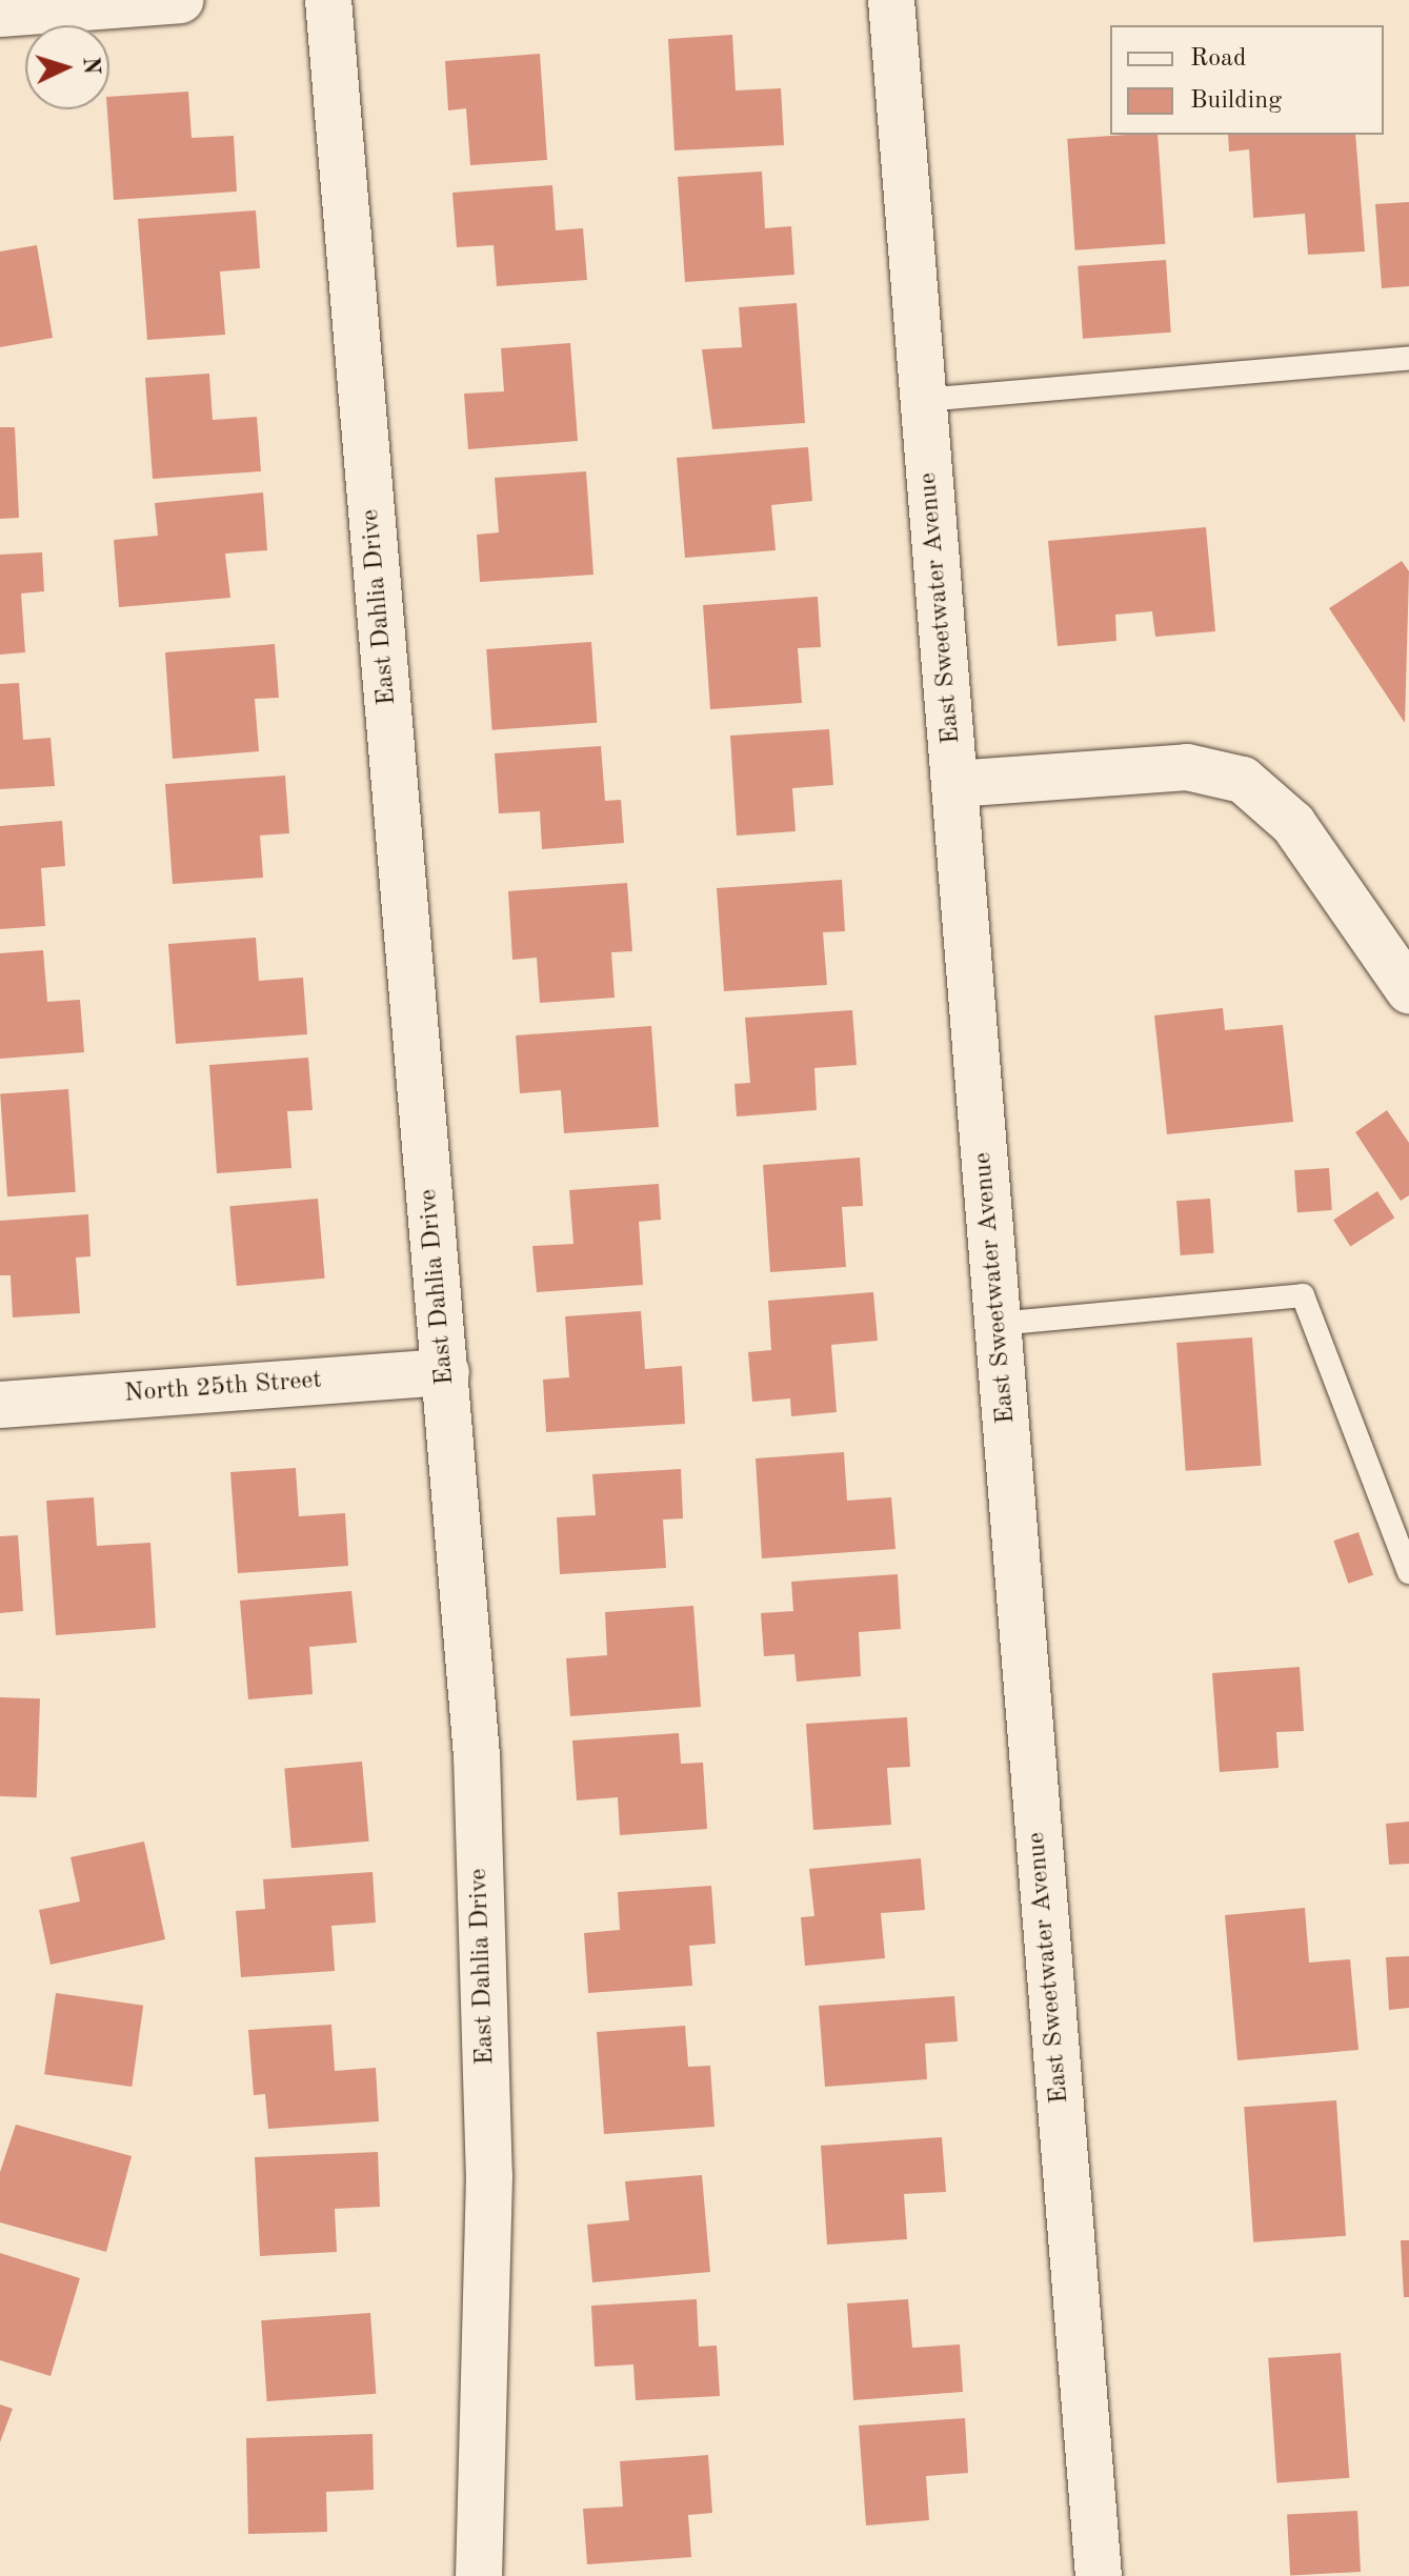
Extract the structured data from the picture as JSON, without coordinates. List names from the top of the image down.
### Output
{
  "streets": {
    "street": ["East Dahlia Drive", "East Sweetwater Avenue", "North 25th Street"]
  },
  "crossings": [
    ["East Dahlia Drive", "North 25th Street"]
  ],
  "legend": ["Road", "Building"],
  "north": "right"
}
